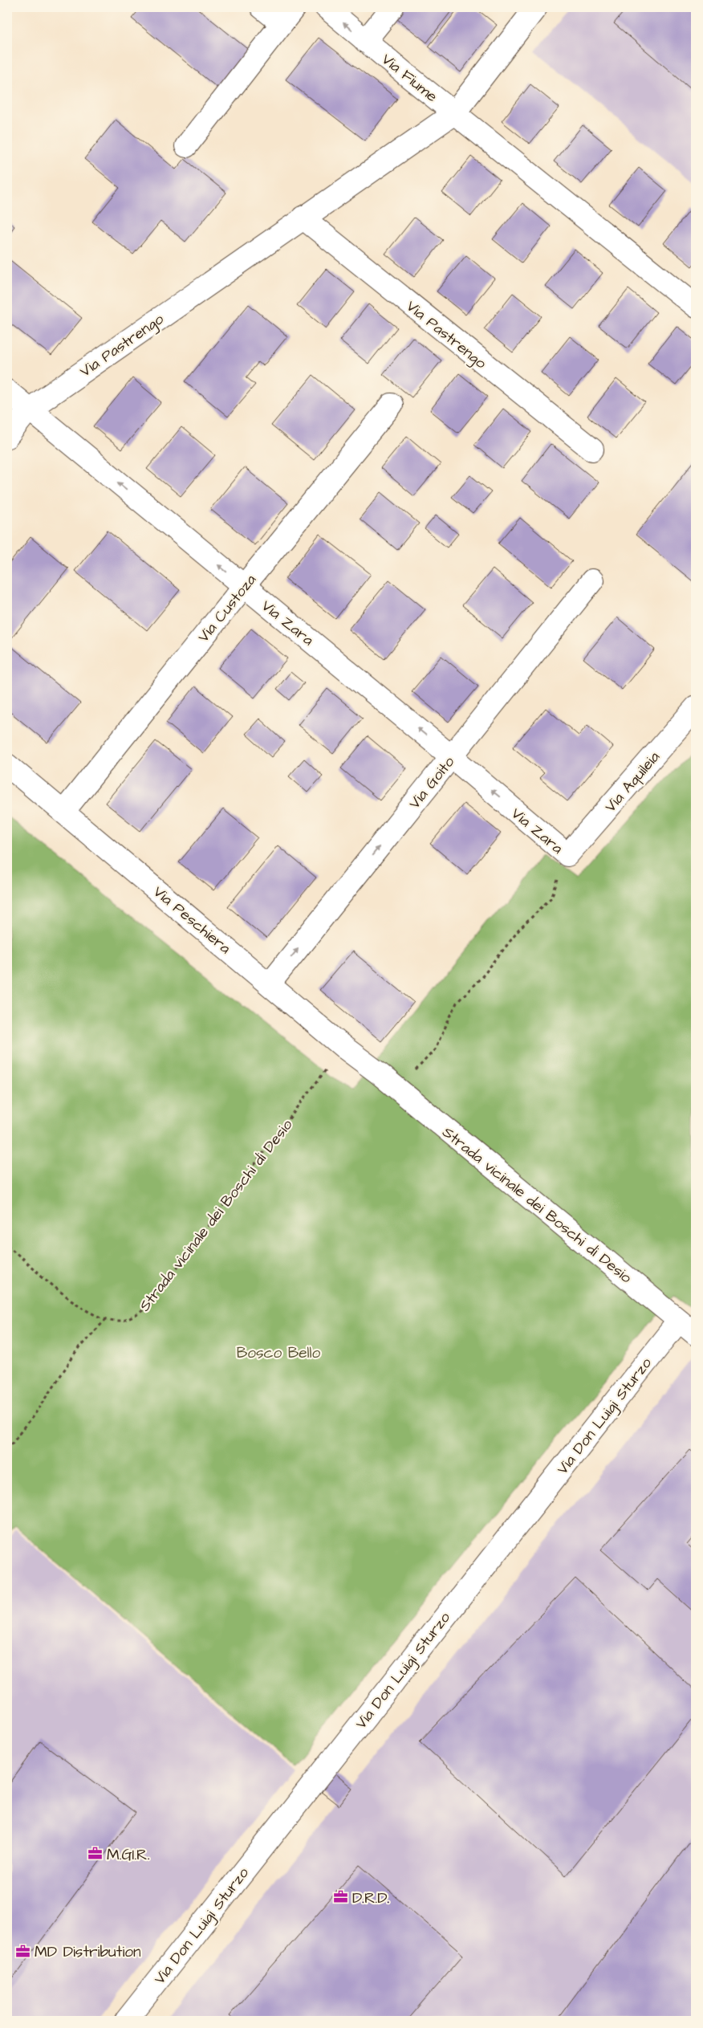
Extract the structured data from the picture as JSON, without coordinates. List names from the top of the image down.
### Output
{
  "streets": {
    "street": [
      "Via Fiume",
      "Via Pastrengo",
      "Via Custoza",
      "Via Zara",
      "Via Aquileia",
      "Via Goito",
      "Via Peschiera",
      "Strada vicinale dei Boschi di Desio",
      "Via Don Luigi Sturzo"
    ]
  },
  "crossings": [
    ["Via Fiume", "Via Pastrengo"],
    ["Via Pastrengo", "Via Zara"],
    ["Via Custoza", "Via Zara"],
    ["Via Custoza", "Via Peschiera"],
    ["Via Zara", "Via Aquileia"],
    ["Via Zara", "Via Goito"],
    ["Via Goito", "Via Peschiera"],
    ["Via Peschiera", "Strada vicinale dei Boschi di Desio"],
    ["Strada vicinale dei Boschi di Desio", "Via Don Luigi Sturzo"]
  ],
  "one_way": ["Via Zara", "Via Goito"],
  "parks": ["Bosco Bello"],
  "places": {
    "office": ["M.GI.R.", "D.R.D.", "MD Distribution"]
  }
}
